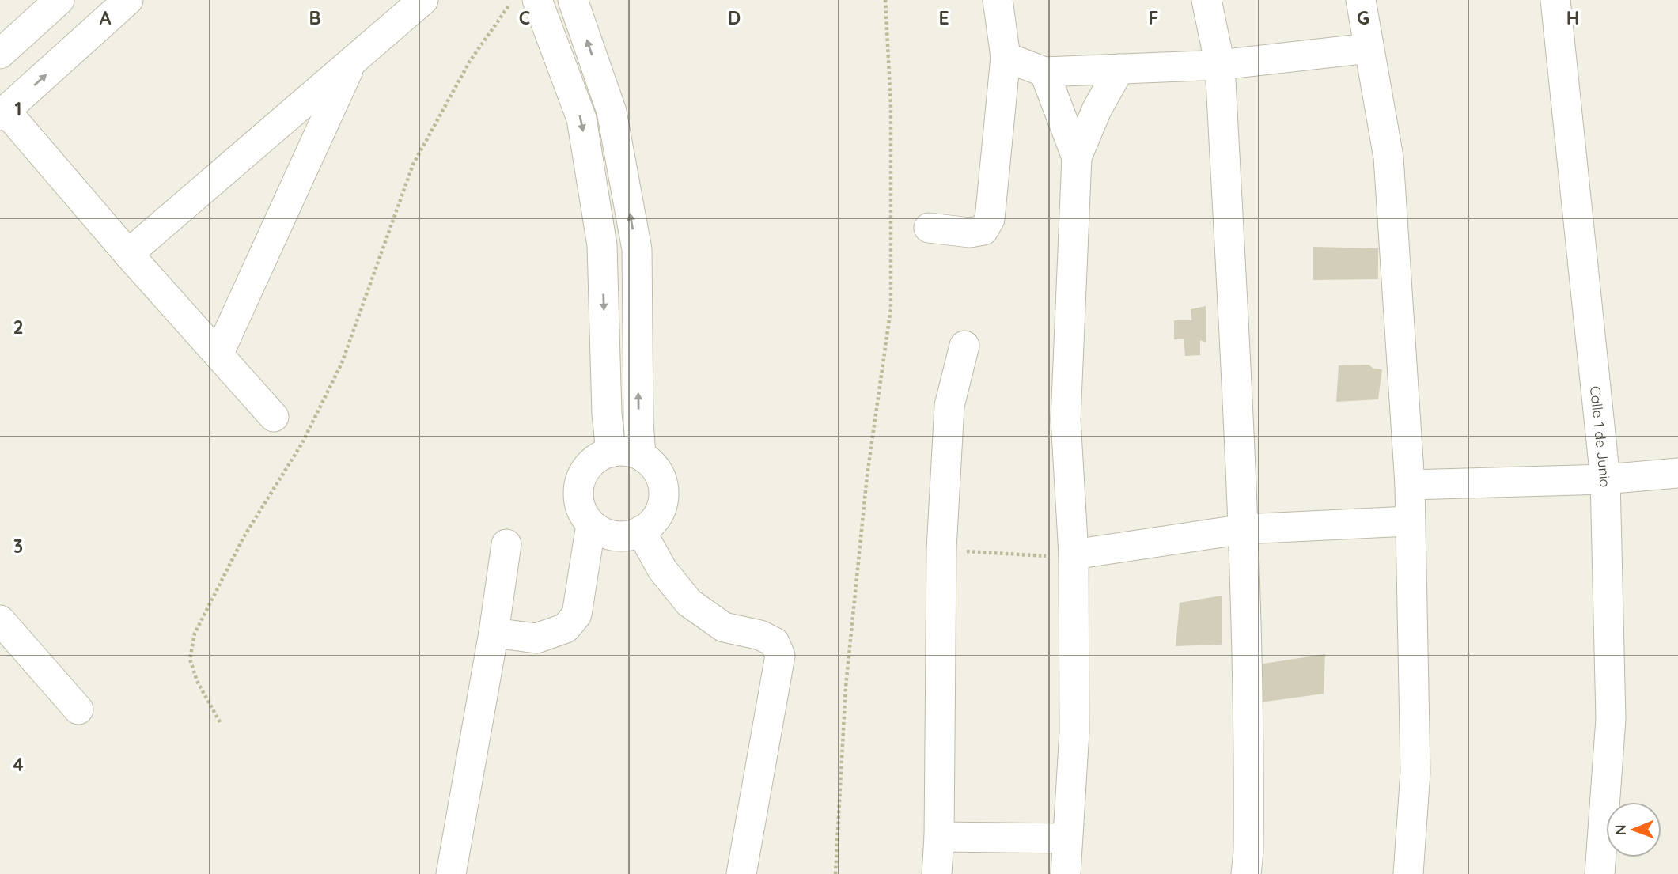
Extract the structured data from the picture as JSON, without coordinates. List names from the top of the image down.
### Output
{
  "streets": {
    "street": ["Calle 1 de Junio"]
  },
  "north": "left",
  "grid": {
    "columns": [
      "A",
      "B",
      "C",
      "D",
      "E",
      "F",
      "G",
      "H"
    ],
    "rows": [
      "1",
      "2",
      "3",
      "4"
    ]
  }
}
